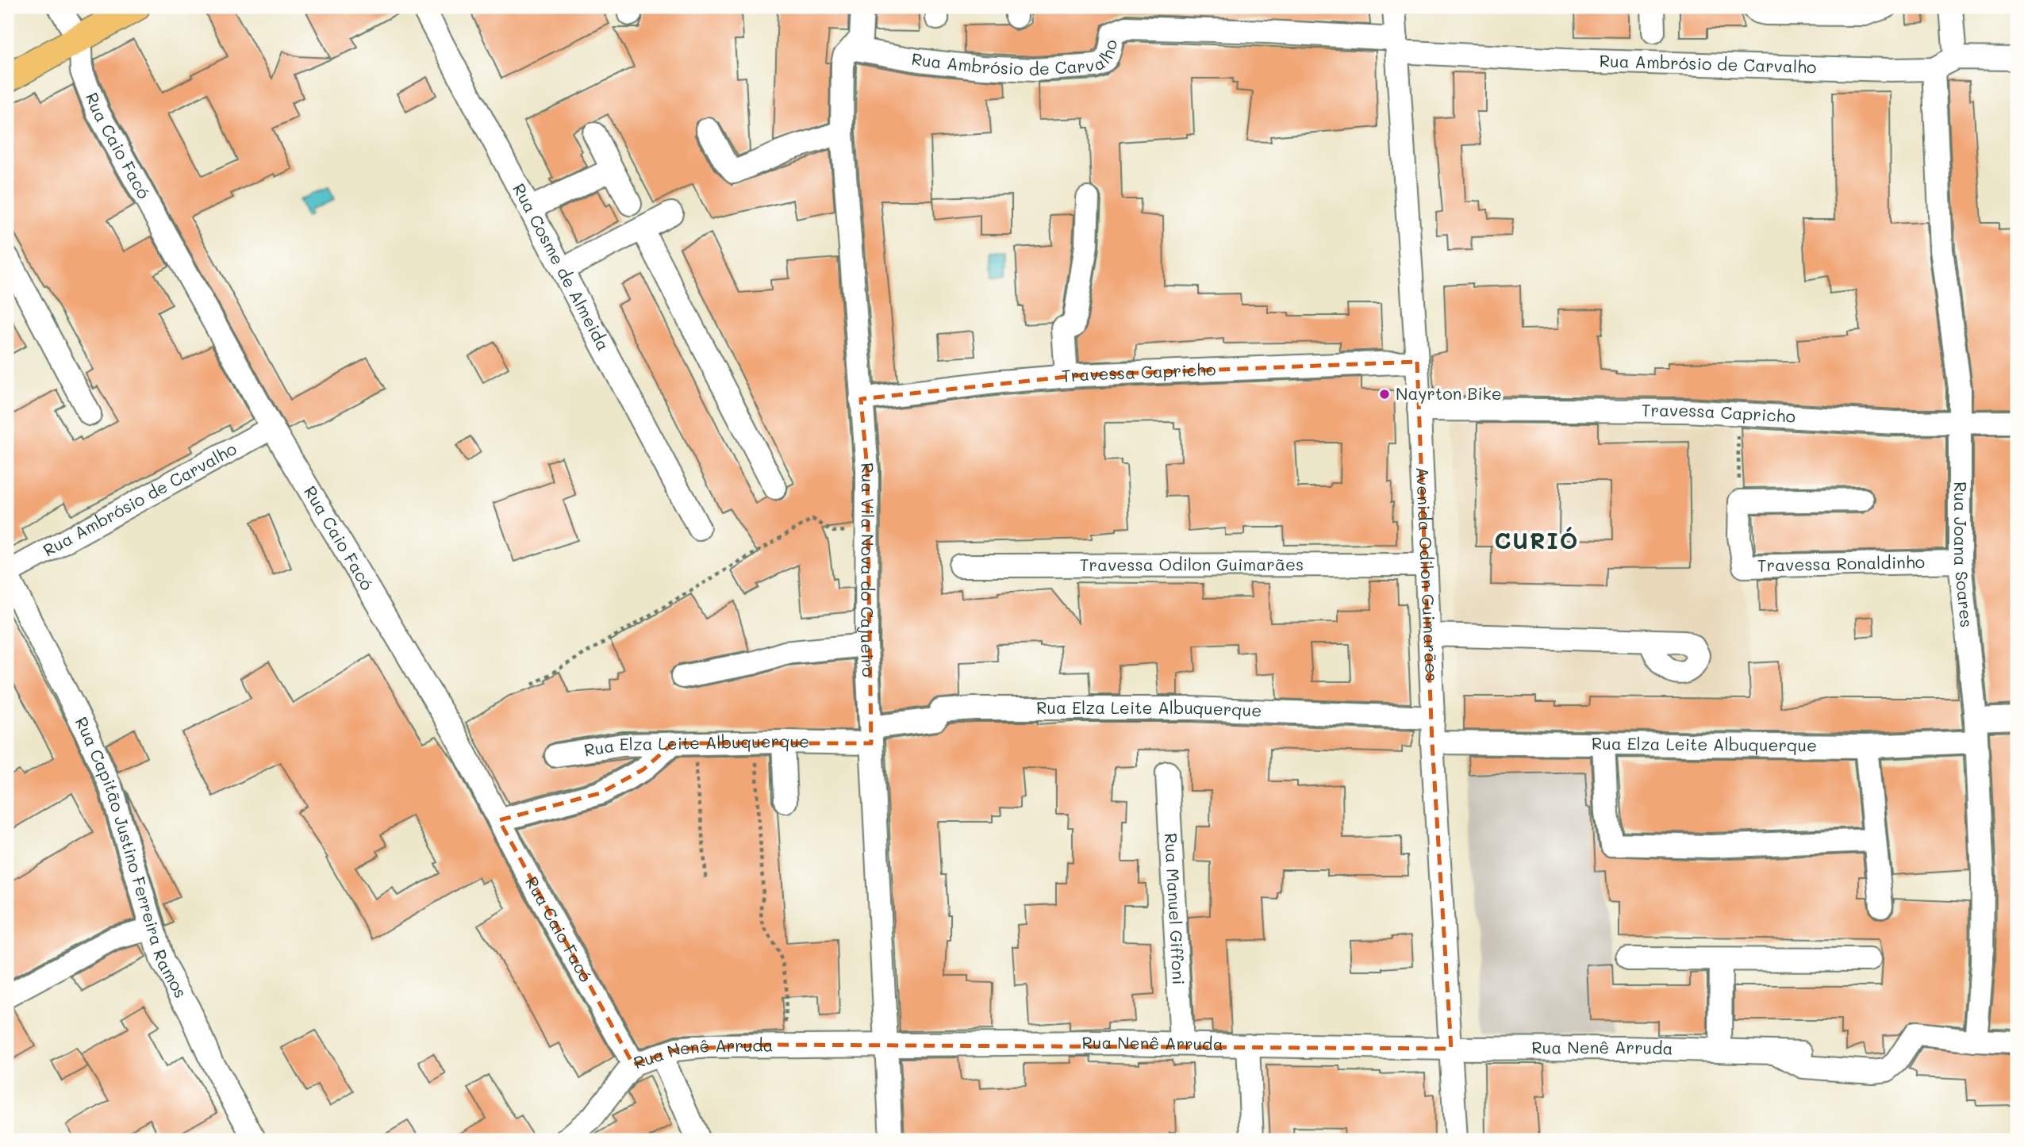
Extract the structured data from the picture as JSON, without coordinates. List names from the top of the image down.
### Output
{
  "streets": {
    "street": [
      "Rua Ambrósio de Carvalho",
      "Rua Caio Facó",
      "Rua Cosme de Almeida",
      "Travessa Capricho",
      "Rua Joana Soares",
      "Travessa Ronaldinho",
      "Travessa Odilon Guimarães",
      "Rua Vila Nova do Cajueiro",
      "Avenida Odilon Guimarães",
      "Rua Elza Leite Albuquerque",
      "Rua Capitão Justino Ferreira Ramos",
      "Rua Manuel Giffoni",
      "Rua Nenê Arruda"
    ]
  },
  "crossings": [
    ["Rua Ambrósio de Carvalho", "Rua Caio Facó"],
    ["Rua Ambrósio de Carvalho", "Rua Joana Soares"],
    ["Rua Ambrósio de Carvalho", "Rua Vila Nova do Cajueiro"],
    ["Rua Ambrósio de Carvalho", "Avenida Odilon Guimarães"],
    ["Rua Ambrósio de Carvalho", "Rua Capitão Justino Ferreira Ramos"],
    ["Rua Caio Facó", "Rua Nenê Arruda"],
    ["Travessa Capricho", "Rua Joana Soares"],
    ["Travessa Capricho", "Rua Vila Nova do Cajueiro"],
    ["Travessa Capricho", "Avenida Odilon Guimarães"],
    ["Rua Joana Soares", "Travessa Ronaldinho"],
    ["Rua Joana Soares", "Rua Elza Leite Albuquerque"],
    ["Rua Joana Soares", "Rua Nenê Arruda"],
    ["Travessa Odilon Guimarães", "Avenida Odilon Guimarães"],
    ["Rua Vila Nova do Cajueiro", "Rua Elza Leite Albuquerque"],
    ["Rua Vila Nova do Cajueiro", "Rua Nenê Arruda"],
    ["Avenida Odilon Guimarães", "Rua Elza Leite Albuquerque"],
    ["Avenida Odilon Guimarães", "Rua Nenê Arruda"],
    ["Rua Manuel Giffoni", "Rua Nenê Arruda"]
  ],
  "districts": ["CURIÓ"],
  "places": ["Nayrton Bike"]
}
